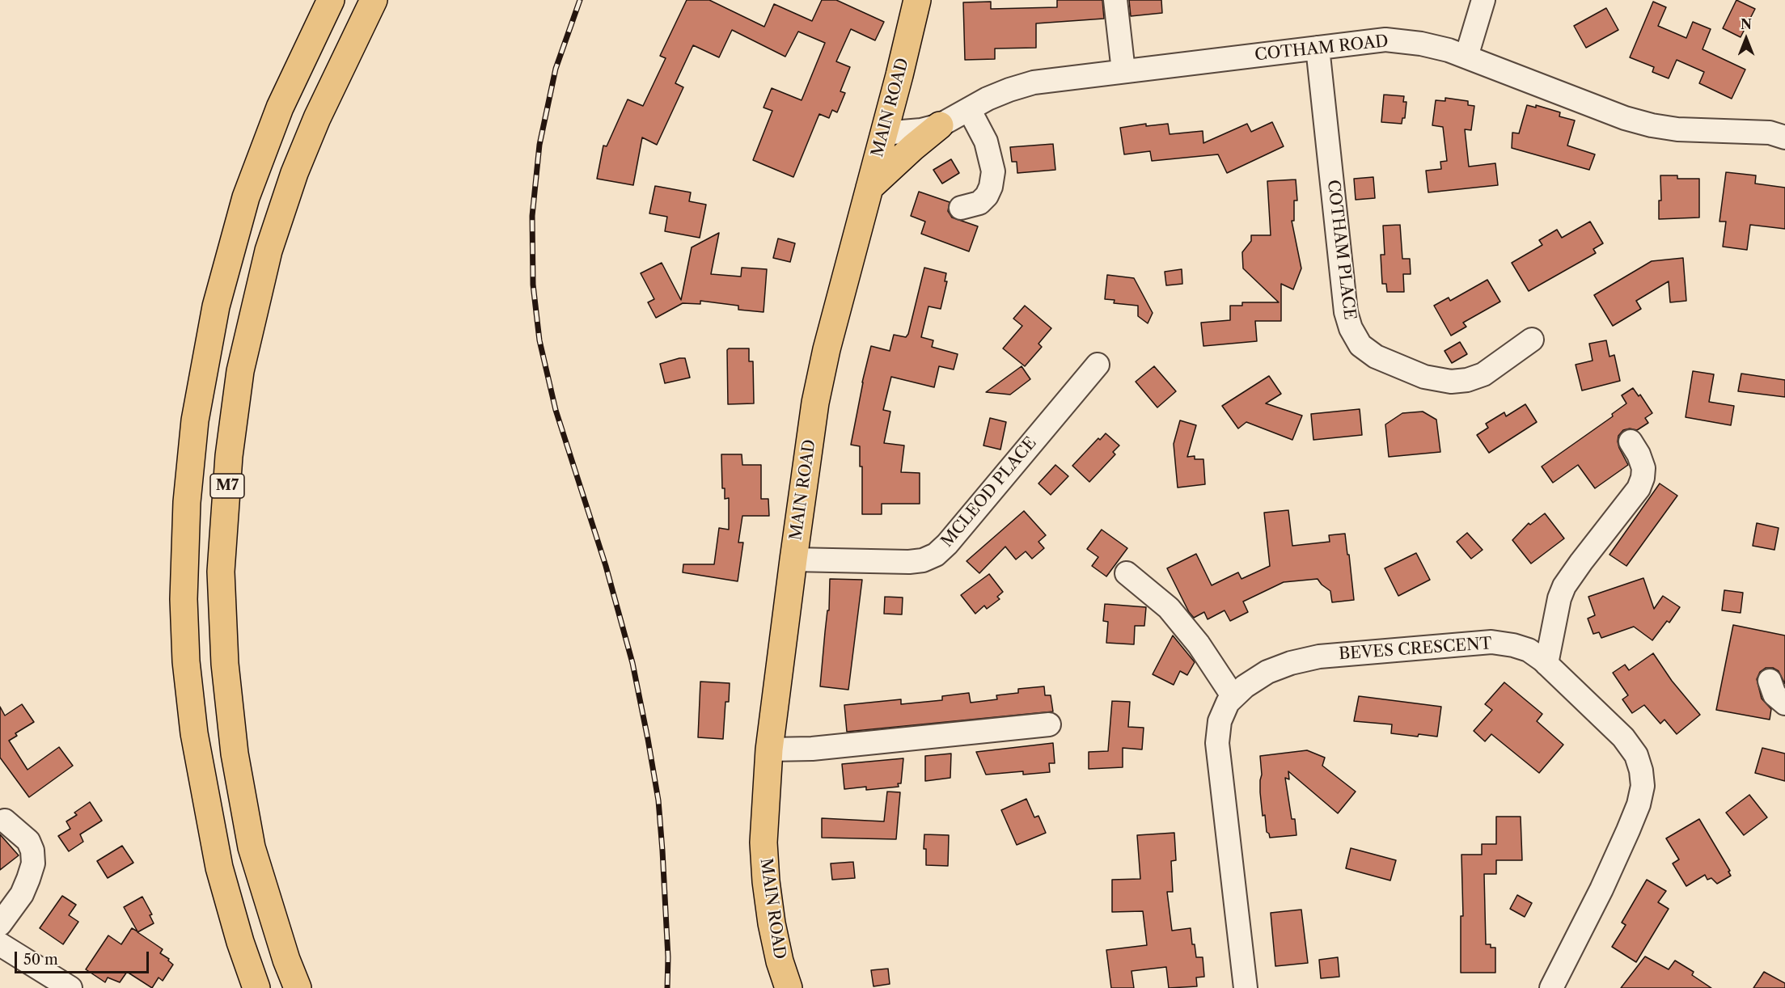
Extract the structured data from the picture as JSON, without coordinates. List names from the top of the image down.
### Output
{
  "streets": {
    "main road": ["MAIN ROAD", "M7"],
    "street": [
      "COTHAM ROAD",
      "COTHAM PLACE",
      "MCLEOD PLACE",
      "BEVES CRESCENT"
    ]
  },
  "crossings": [
    ["COTHAM ROAD", "MAIN ROAD"],
    ["COTHAM ROAD", "COTHAM PLACE"],
    ["MAIN ROAD", "MCLEOD PLACE"]
  ],
  "scale_bar": "50 m",
  "north": "top"
}
